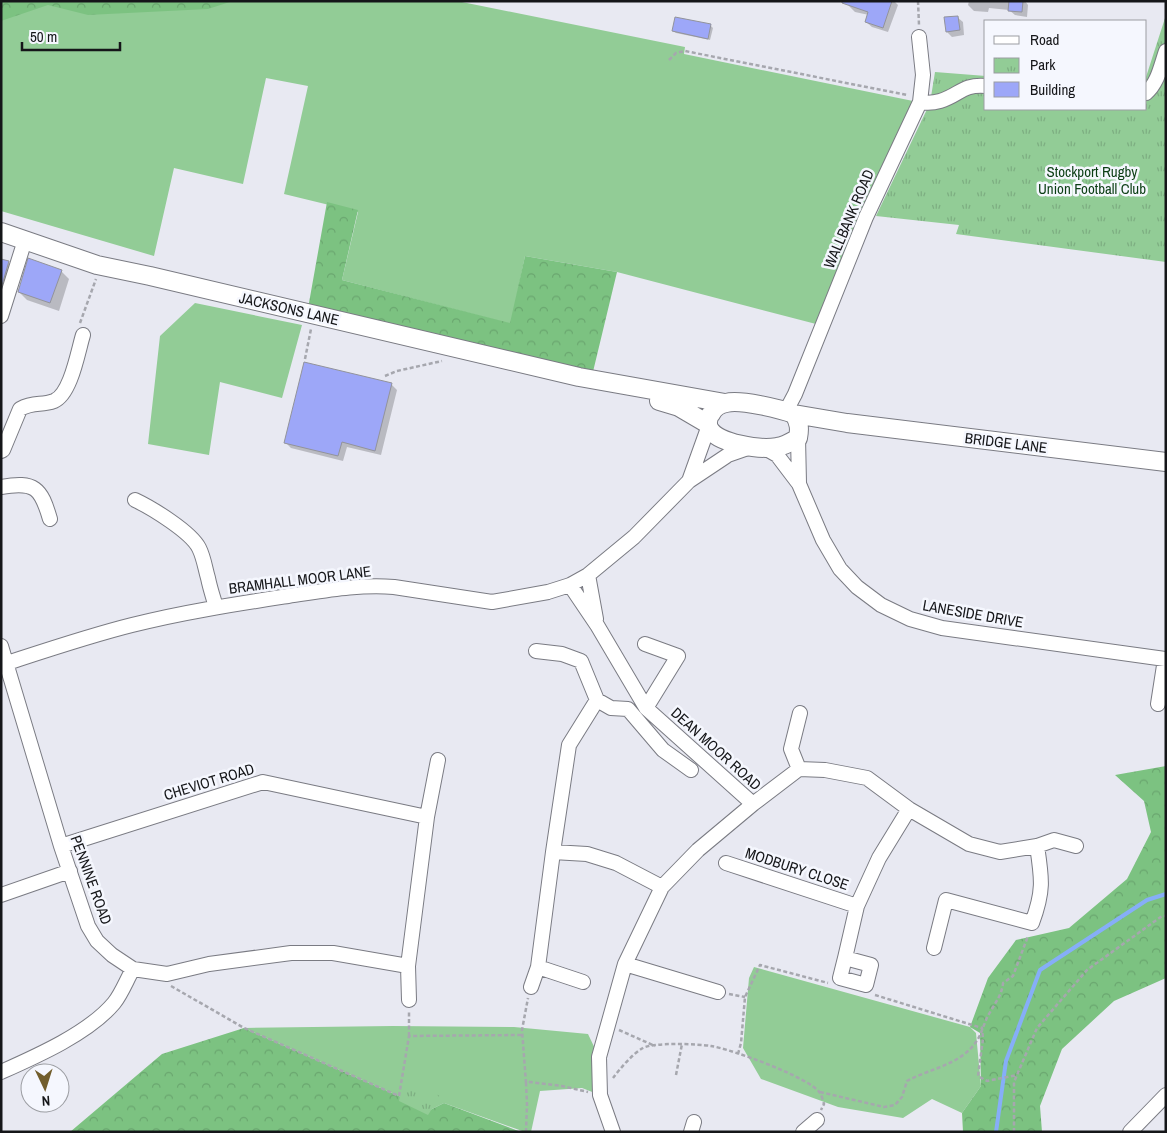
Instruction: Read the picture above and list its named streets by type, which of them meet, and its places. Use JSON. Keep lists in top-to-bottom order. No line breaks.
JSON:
{"streets":{"main road":["JACKSONS LANE","BRIDGE LANE"],"street":["WALLBANK ROAD","BRAMHALL MOOR LANE","LANESIDE DRIVE","DEAN MOOR ROAD","CHEVIOT ROAD","MODBURY CLOSE","PENNINE ROAD"]},"crossings":[["WALLBANK ROAD","JACKSONS LANE"],["WALLBANK ROAD","BRIDGE LANE"],["JACKSONS LANE","BRIDGE LANE"],["JACKSONS LANE","BRAMHALL MOOR LANE"],["JACKSONS LANE","LANESIDE DRIVE"],["BRIDGE LANE","BRAMHALL MOOR LANE"],["BRIDGE LANE","LANESIDE DRIVE"],["BRAMHALL MOOR LANE","LANESIDE DRIVE"],["BRAMHALL MOOR LANE","DEAN MOOR ROAD"],["BRAMHALL MOOR LANE","PENNINE ROAD"],["CHEVIOT ROAD","PENNINE ROAD"]],"parks":["Stockport Rugby Union Football Club"],"legend":["Road","Park","Building"],"scale_bar":"50 m","north":"bottom"}
